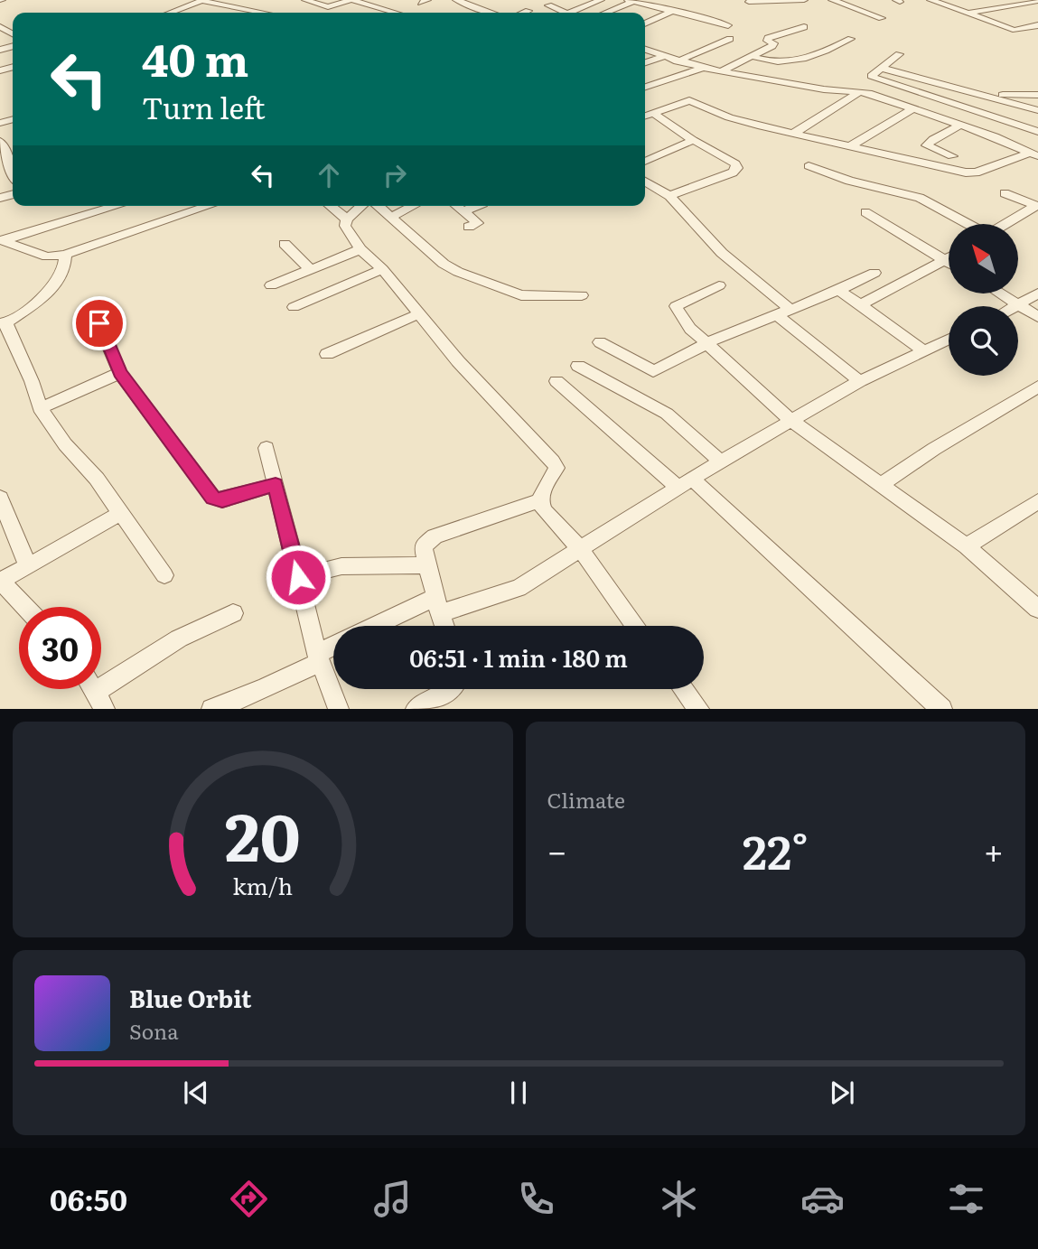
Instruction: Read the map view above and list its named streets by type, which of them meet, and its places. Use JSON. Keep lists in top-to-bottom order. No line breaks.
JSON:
{"north":"top left","page":{"turn":["40 m","Turn left"],"limit":"30","trip":"06:51 · 1 min · 180 m","tile":"Climate","heat":["−","22°","+"],"song":["Blue Orbit","Sona"],"tabs":"06:50","gauge":["20","km/h"]}}
